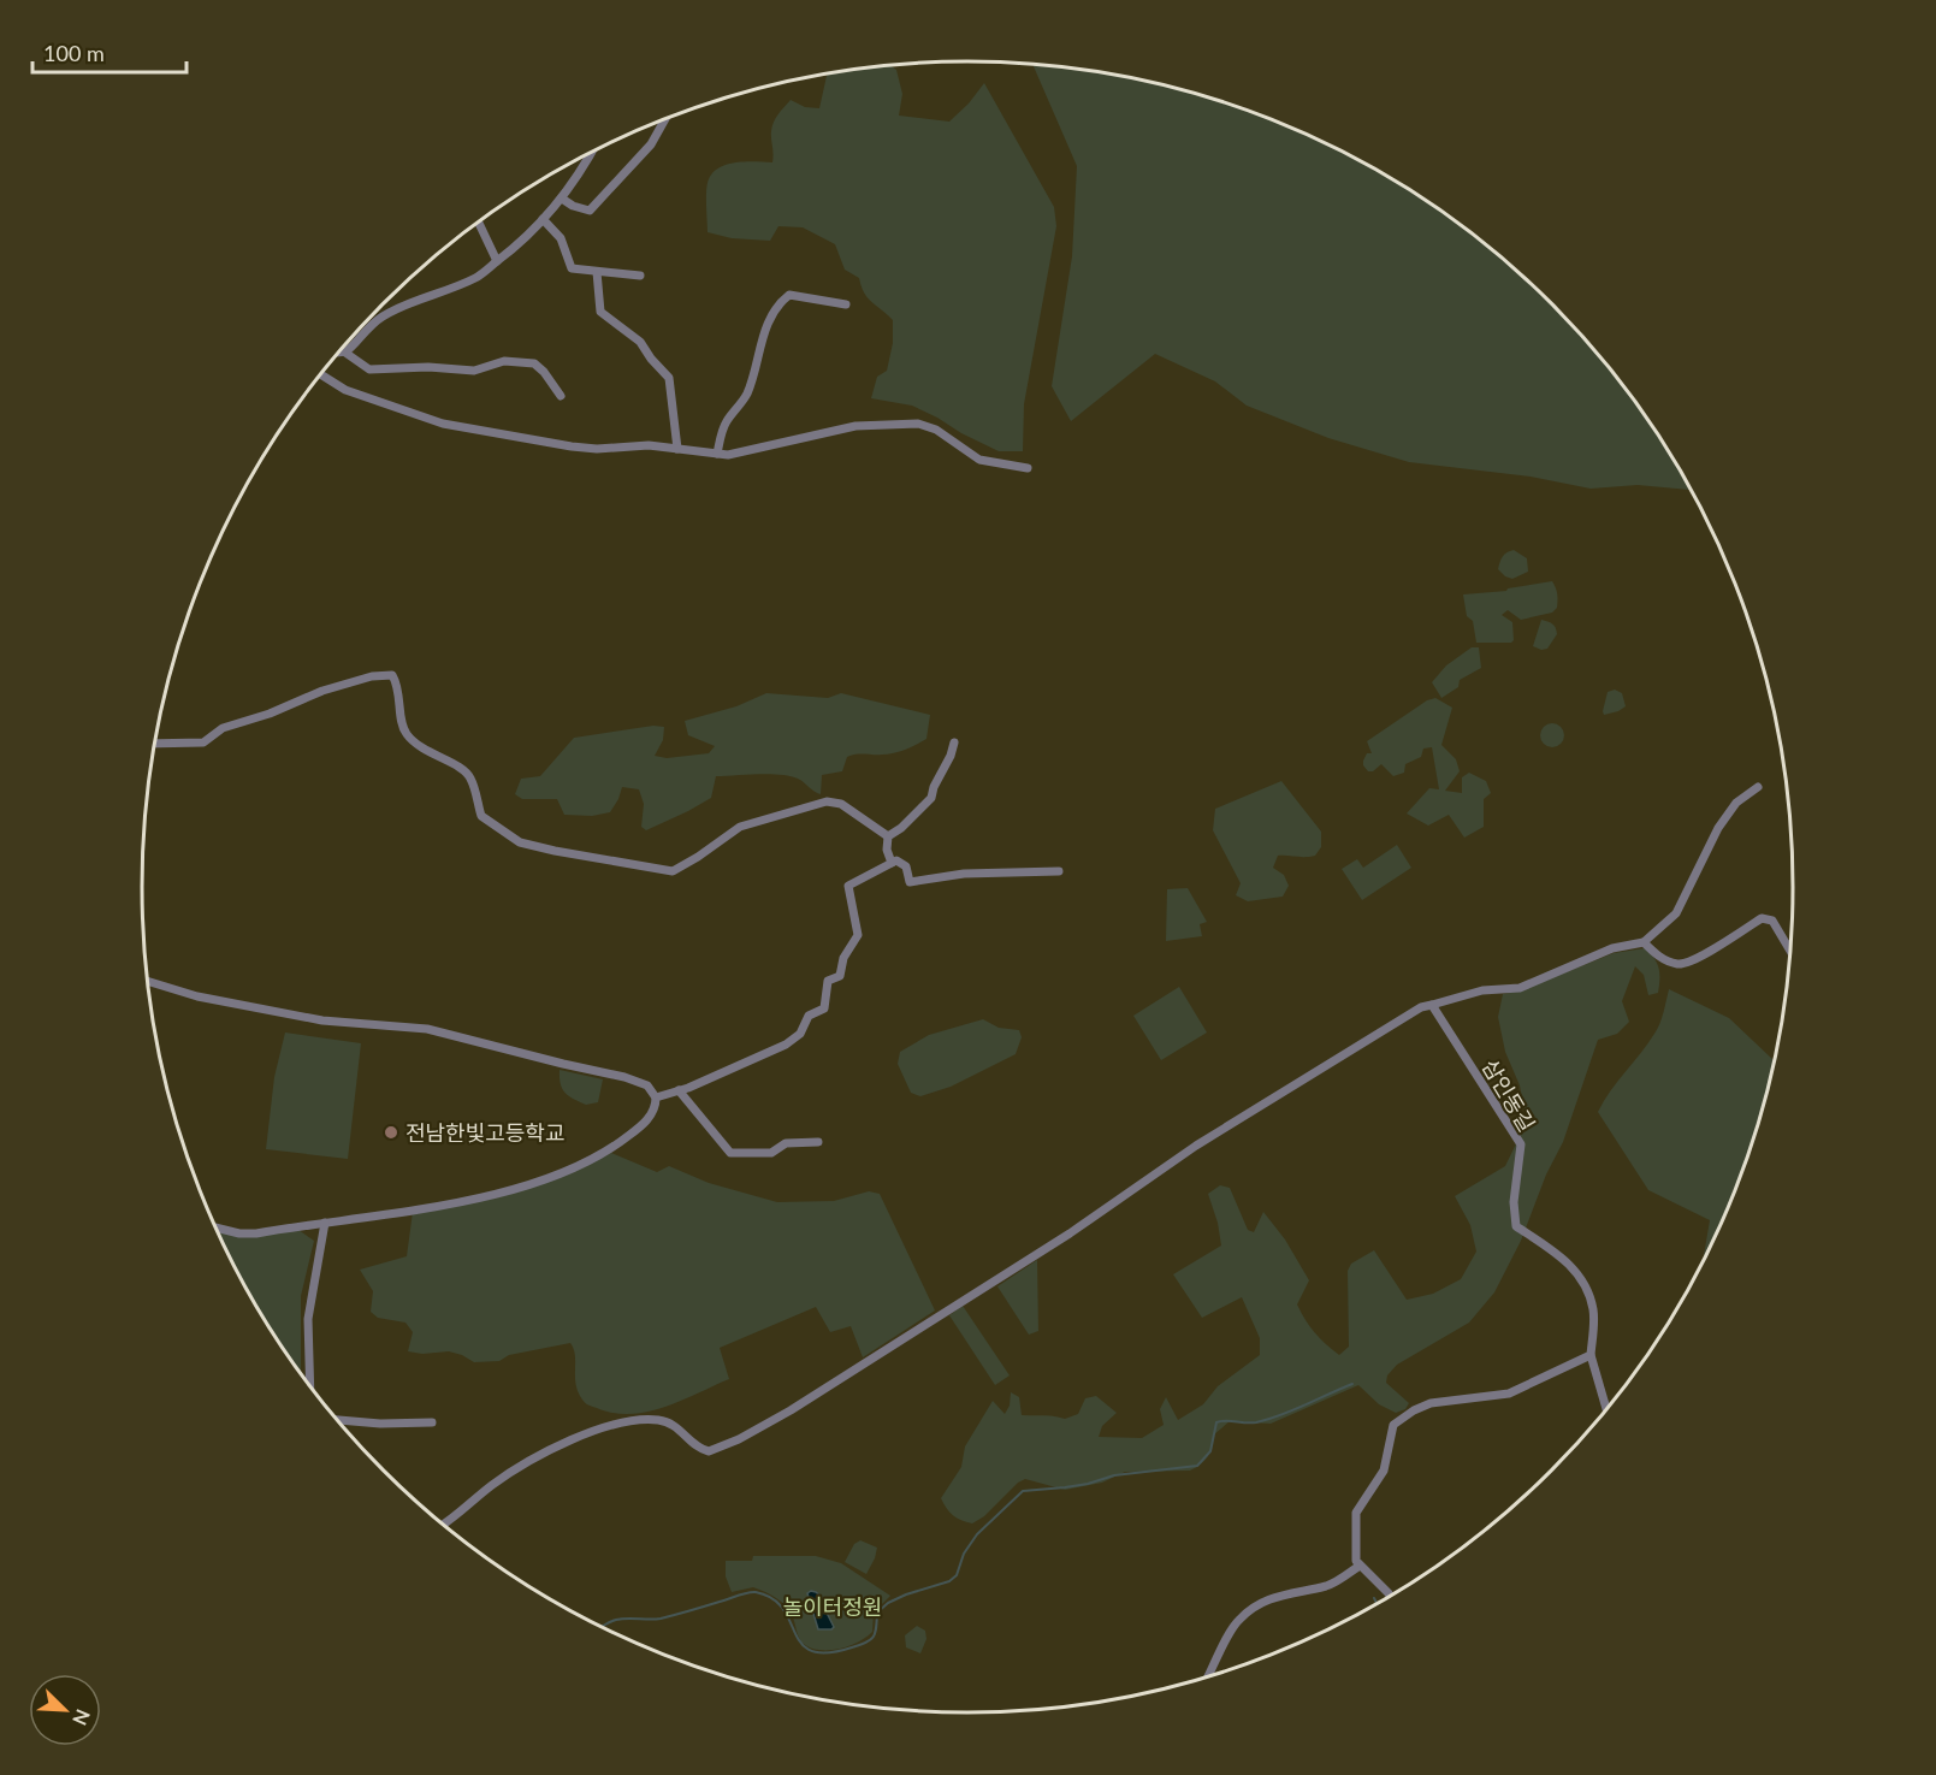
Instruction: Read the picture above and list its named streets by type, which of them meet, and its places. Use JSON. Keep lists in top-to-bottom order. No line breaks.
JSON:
{"streets":{"street":["삼인동길"]},"parks":["놀이터정원"],"places":["전남한빛고등학교"],"scale_bar":"100 m","north":"bottom right"}
